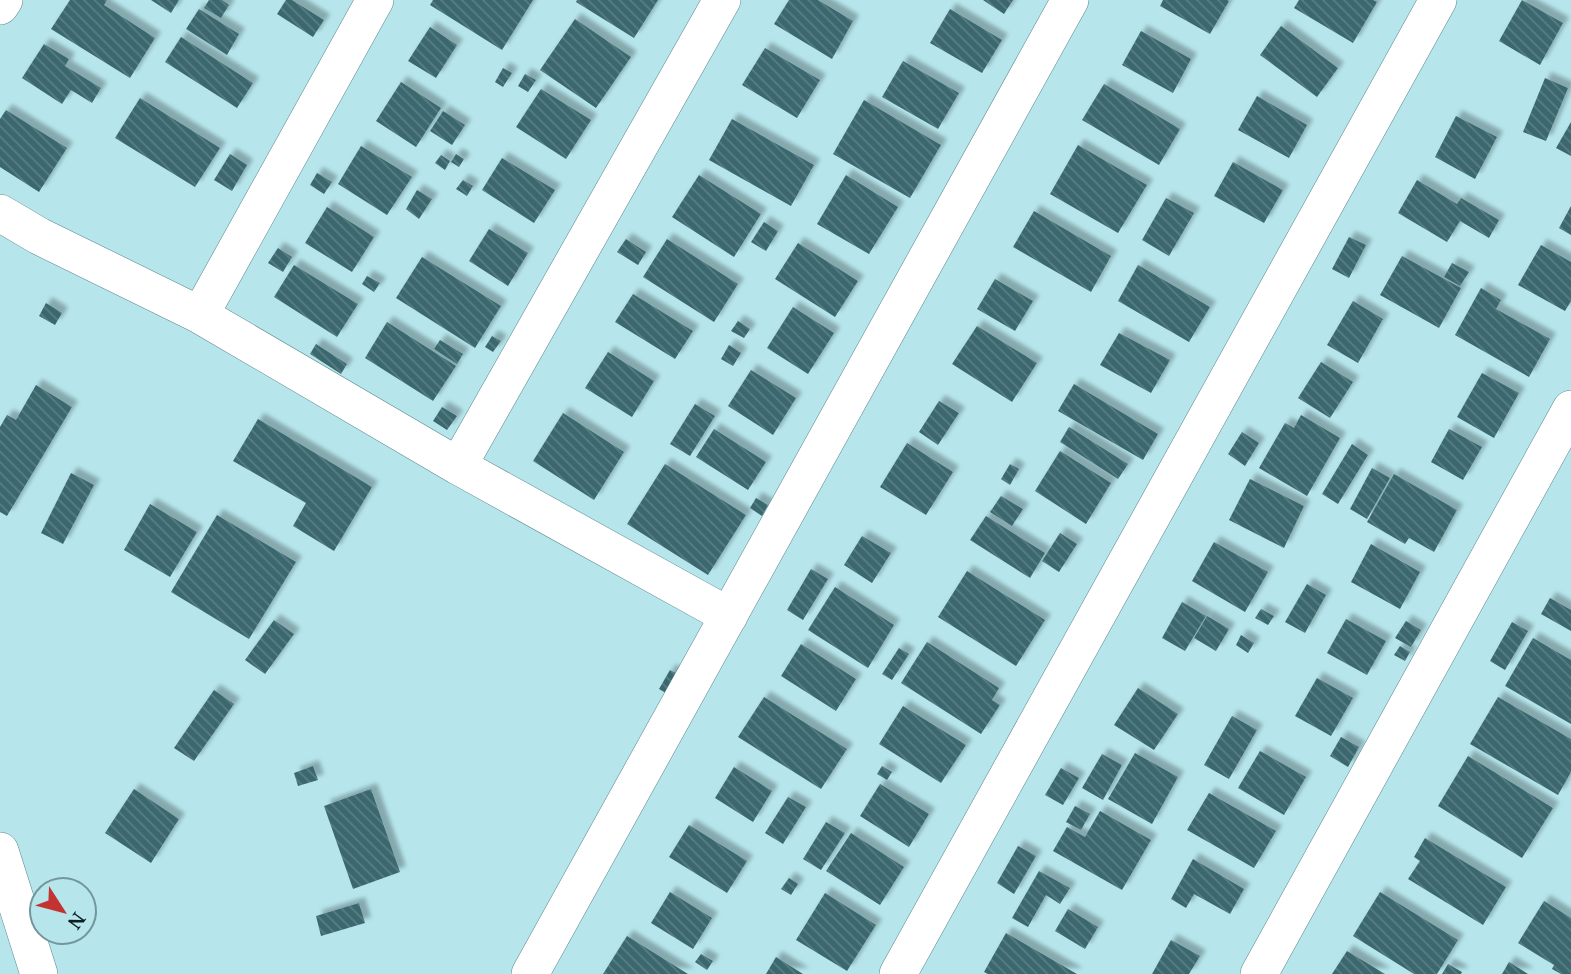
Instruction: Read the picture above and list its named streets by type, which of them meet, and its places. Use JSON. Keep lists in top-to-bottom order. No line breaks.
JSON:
{"north":"bottom right"}
